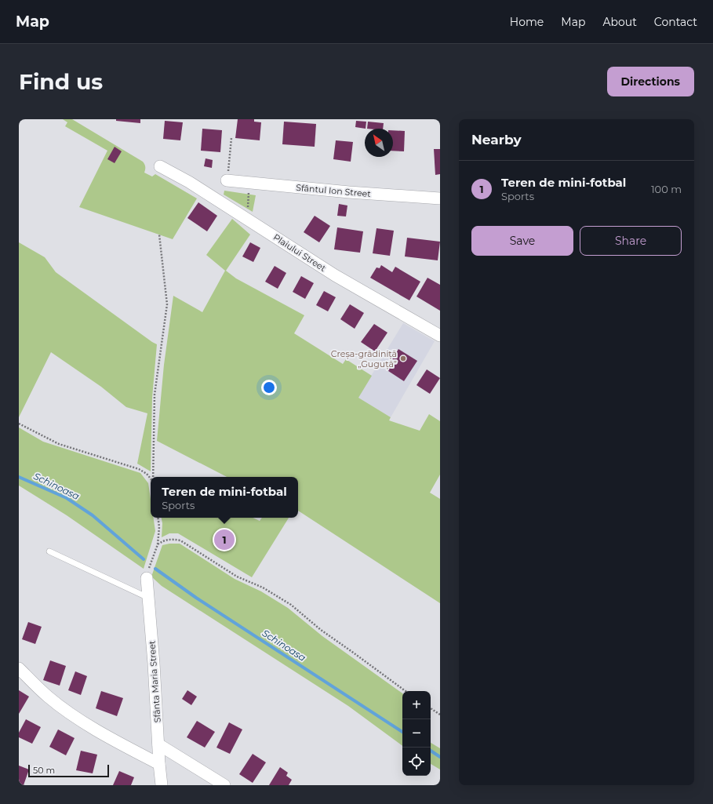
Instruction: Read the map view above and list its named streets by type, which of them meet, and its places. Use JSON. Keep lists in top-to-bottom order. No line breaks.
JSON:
{"streets":{"street":["Sfântul Ion Street","Plaiului Street","Sfânta Maria Street"]},"water":["Schinoasa"],"places":["Creșa-grădiniță „Guguță”"],"scale_bar":"50 m","north":"top left","page":{"header":"Map","nav":["Home","Map","About","Contact"],"buttons":["Directions",["Save","Share"]],"title":"Find us","heading":"Nearby","list":[{"mark":"1","name":"Teren de mini-fotbal","note":"Sports","value":"100 m"}],"popup":["Teren de mini-fotbal","Sports"],"pins":"1","map_buttons":["+","−"],"scale":"50 m"}}
